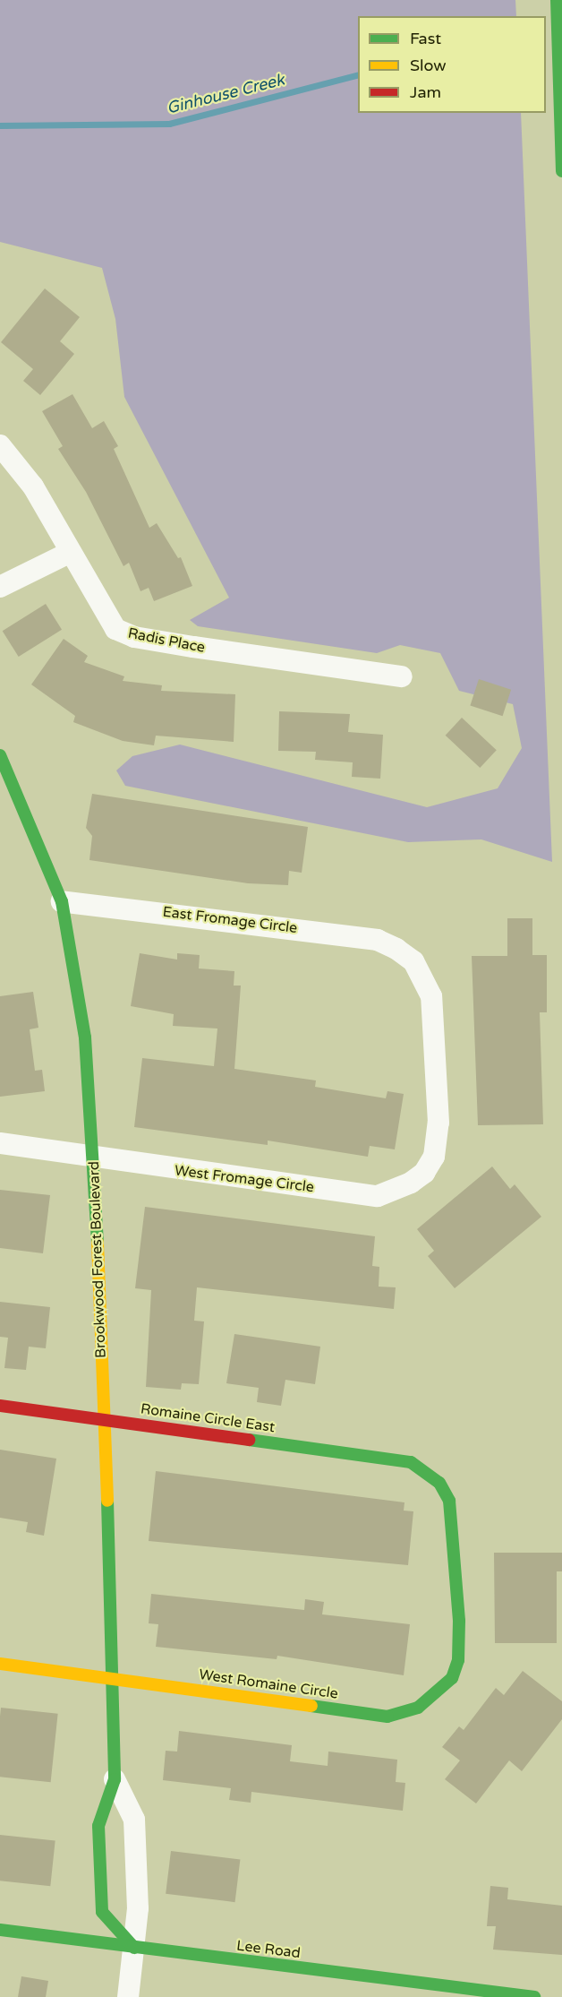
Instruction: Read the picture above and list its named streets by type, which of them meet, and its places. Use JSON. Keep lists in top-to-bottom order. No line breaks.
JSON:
{"streets":{"street":["Radis Place","East Fromage Circle","West Fromage Circle","Brookwood Forest Boulevard","Romaine Circle East","West Romaine Circle","Lee Road"]},"crossings":[["East Fromage Circle","West Fromage Circle"],["East Fromage Circle","Brookwood Forest Boulevard"],["West Fromage Circle","Brookwood Forest Boulevard"],["Brookwood Forest Boulevard","Romaine Circle East"],["Brookwood Forest Boulevard","West Romaine Circle"],["Brookwood Forest Boulevard","Lee Road"],["Romaine Circle East","West Romaine Circle"]],"water":["Ginhouse Creek"],"legend":["Fast","Slow","Jam"]}
